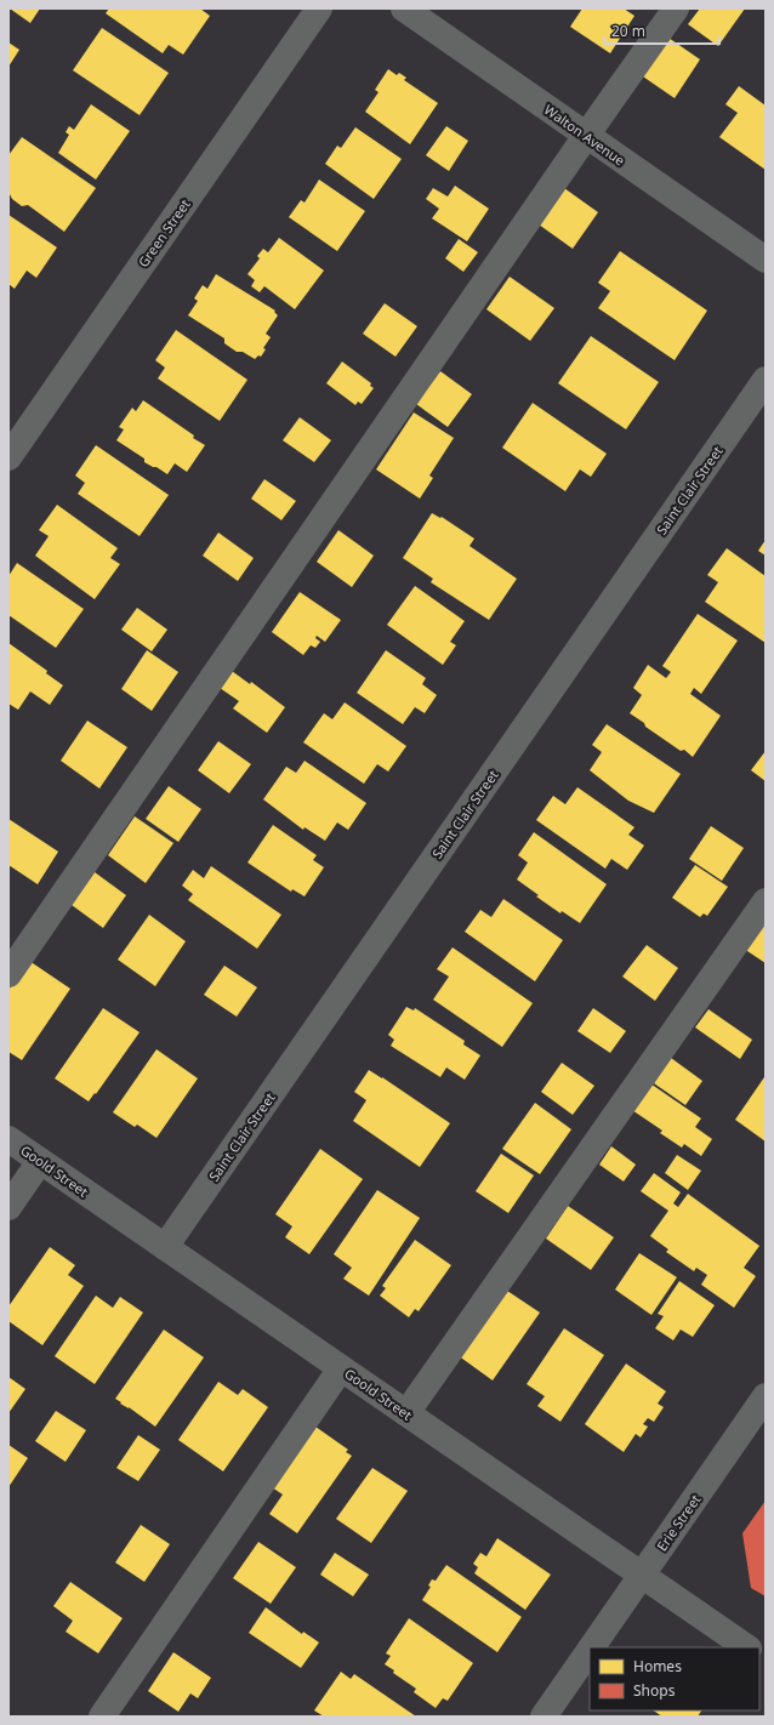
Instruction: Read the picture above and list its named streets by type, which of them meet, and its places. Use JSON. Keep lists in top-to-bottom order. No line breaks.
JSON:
{"streets":{"street":["Walton Avenue","Green Street","Saint Clair Street","Goold Street","Erie Street"]},"crossings":[["Saint Clair Street","Goold Street"],["Goold Street","Erie Street"]],"legend":["Homes","Shops"],"scale_bar":"20 m"}
